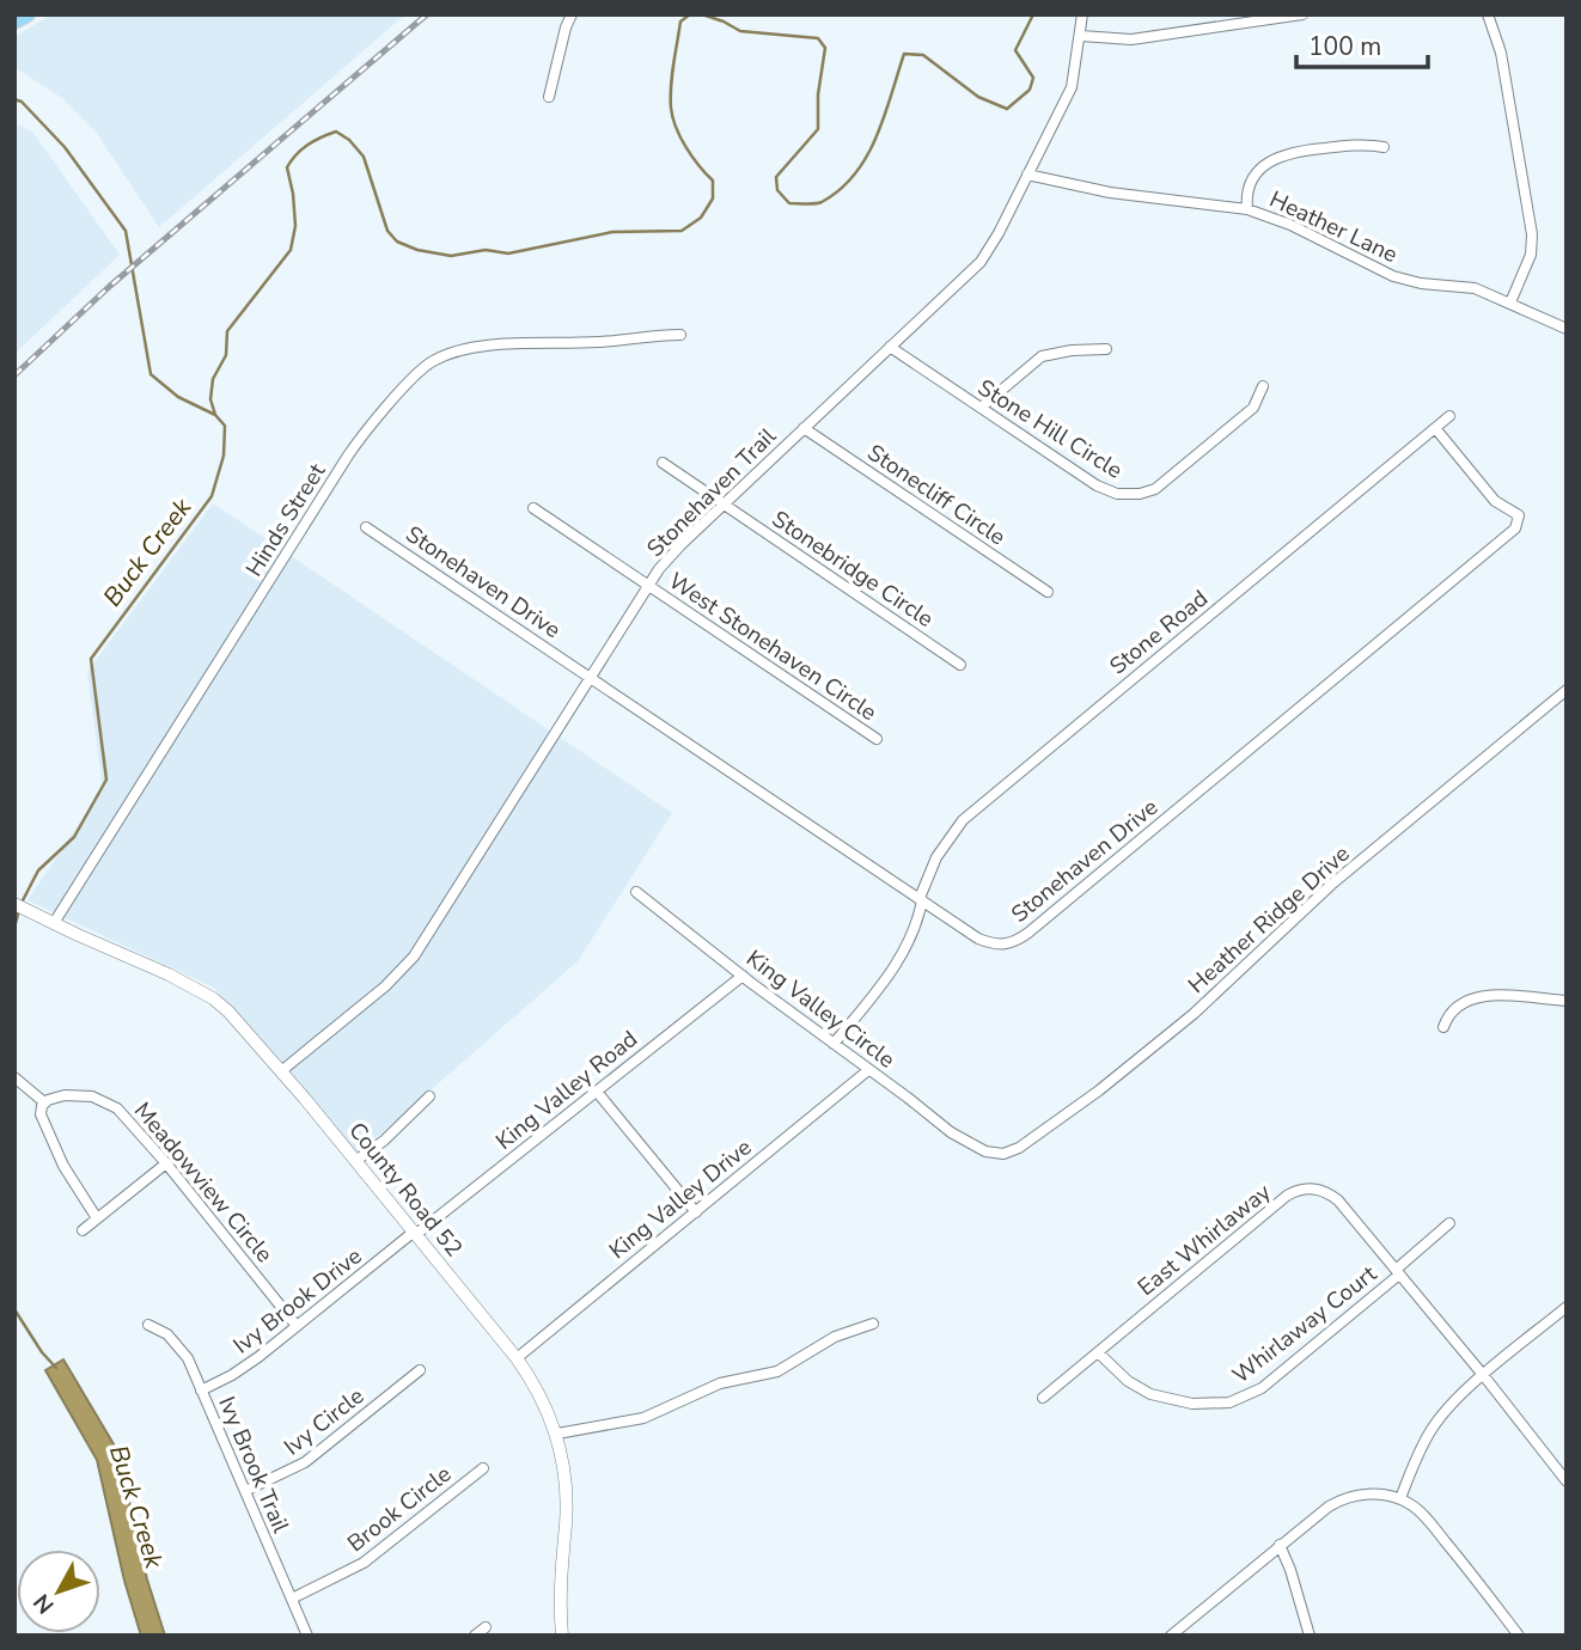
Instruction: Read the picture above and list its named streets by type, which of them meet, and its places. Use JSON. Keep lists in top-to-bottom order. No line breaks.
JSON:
{"streets":{"street":["Heather Lane","Stone Hill Circle","Stonehaven Trail","Stonecliff Circle","Hinds Street","Stonebridge Circle","Stonehaven Drive","Stone Road","West Stonehaven Circle","Heather Ridge Drive","King Valley Circle","King Valley Road","Meadowview Circle","County Road 52","King Valley Drive","East Whirlaway","Ivy Brook Drive","Whirlaway Court","Ivy Circle","Ivy Brook Trail","Brook Circle"]},"crossings":[["Heather Lane","Stonehaven Trail"],["Stone Hill Circle","Stonehaven Trail"],["Stonehaven Trail","Stonecliff Circle"],["Stonehaven Trail","Stonebridge Circle"],["Stonehaven Trail","Stonehaven Drive"],["Stonehaven Trail","West Stonehaven Circle"],["Stonehaven Trail","County Road 52"],["Hinds Street","County Road 52"],["Stonehaven Drive","Stone Road"],["Stone Road","King Valley Circle"],["Heather Ridge Drive","King Valley Circle"],["King Valley Circle","King Valley Road"],["King Valley Circle","King Valley Drive"],["King Valley Road","County Road 52"],["King Valley Road","Ivy Brook Drive"],["Meadowview Circle","Ivy Brook Drive"],["County Road 52","King Valley Drive"],["County Road 52","Ivy Brook Drive"],["East Whirlaway","Whirlaway Court"],["Ivy Brook Drive","Ivy Brook Trail"],["Ivy Circle","Ivy Brook Trail"],["Ivy Brook Trail","Brook Circle"]],"water":["Buck Creek"],"scale_bar":"100 m","north":"bottom left"}
